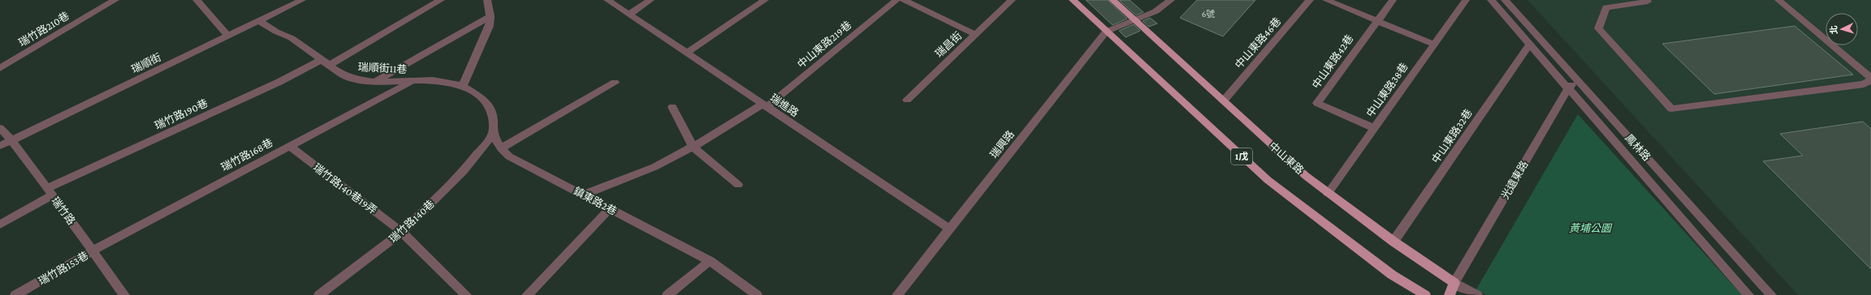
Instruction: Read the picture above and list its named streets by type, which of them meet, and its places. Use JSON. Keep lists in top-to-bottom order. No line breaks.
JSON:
{"streets":{"main road":["1戊","中山東路"],"street":["瑞竹路210巷","中山東路46巷","中山東路219巷","瑞昌街","中山東路42巷","瑞順街","瑞順街11巷","中山東路38巷","瑞進路","瑞竹路190巷","中山東路32巷","瑞興路","鳳林路","瑞竹路168巷","光遠東路","瑞竹路140巷19弄","鎮東路2巷","瑞竹路","瑞竹路140巷","瑞竹路153巷"]},"crossings":[["中山東路46巷","中山東路"],["中山東路219巷","瑞進路"],["中山東路219巷","鎮東路2巷"],["中山東路42巷","中山東路38巷"],["瑞順街","瑞順街11巷"],["瑞順街","瑞竹路"],["瑞順街11巷","瑞竹路190巷"],["瑞順街11巷","瑞竹路168巷"],["瑞順街11巷","鎮東路2巷"],["中山東路38巷","中山東路"],["瑞進路","瑞興路"],["瑞竹路190巷","瑞竹路"],["中山東路32巷","鳳林路"],["中山東路32巷","中山東路"],["瑞興路","1戊"],["鳳林路","光遠東路"],["瑞竹路168巷","瑞竹路140巷19弄"],["瑞竹路168巷","瑞竹路"],["瑞竹路168巷","瑞竹路153巷"],["中山東路","光遠東路"],["瑞竹路140巷19弄","瑞竹路140巷"],["鎮東路2巷","瑞竹路140巷"],["瑞竹路","瑞竹路153巷"]],"parks":["黃埔公園"],"house_numbers":["6號"],"north":"left"}
